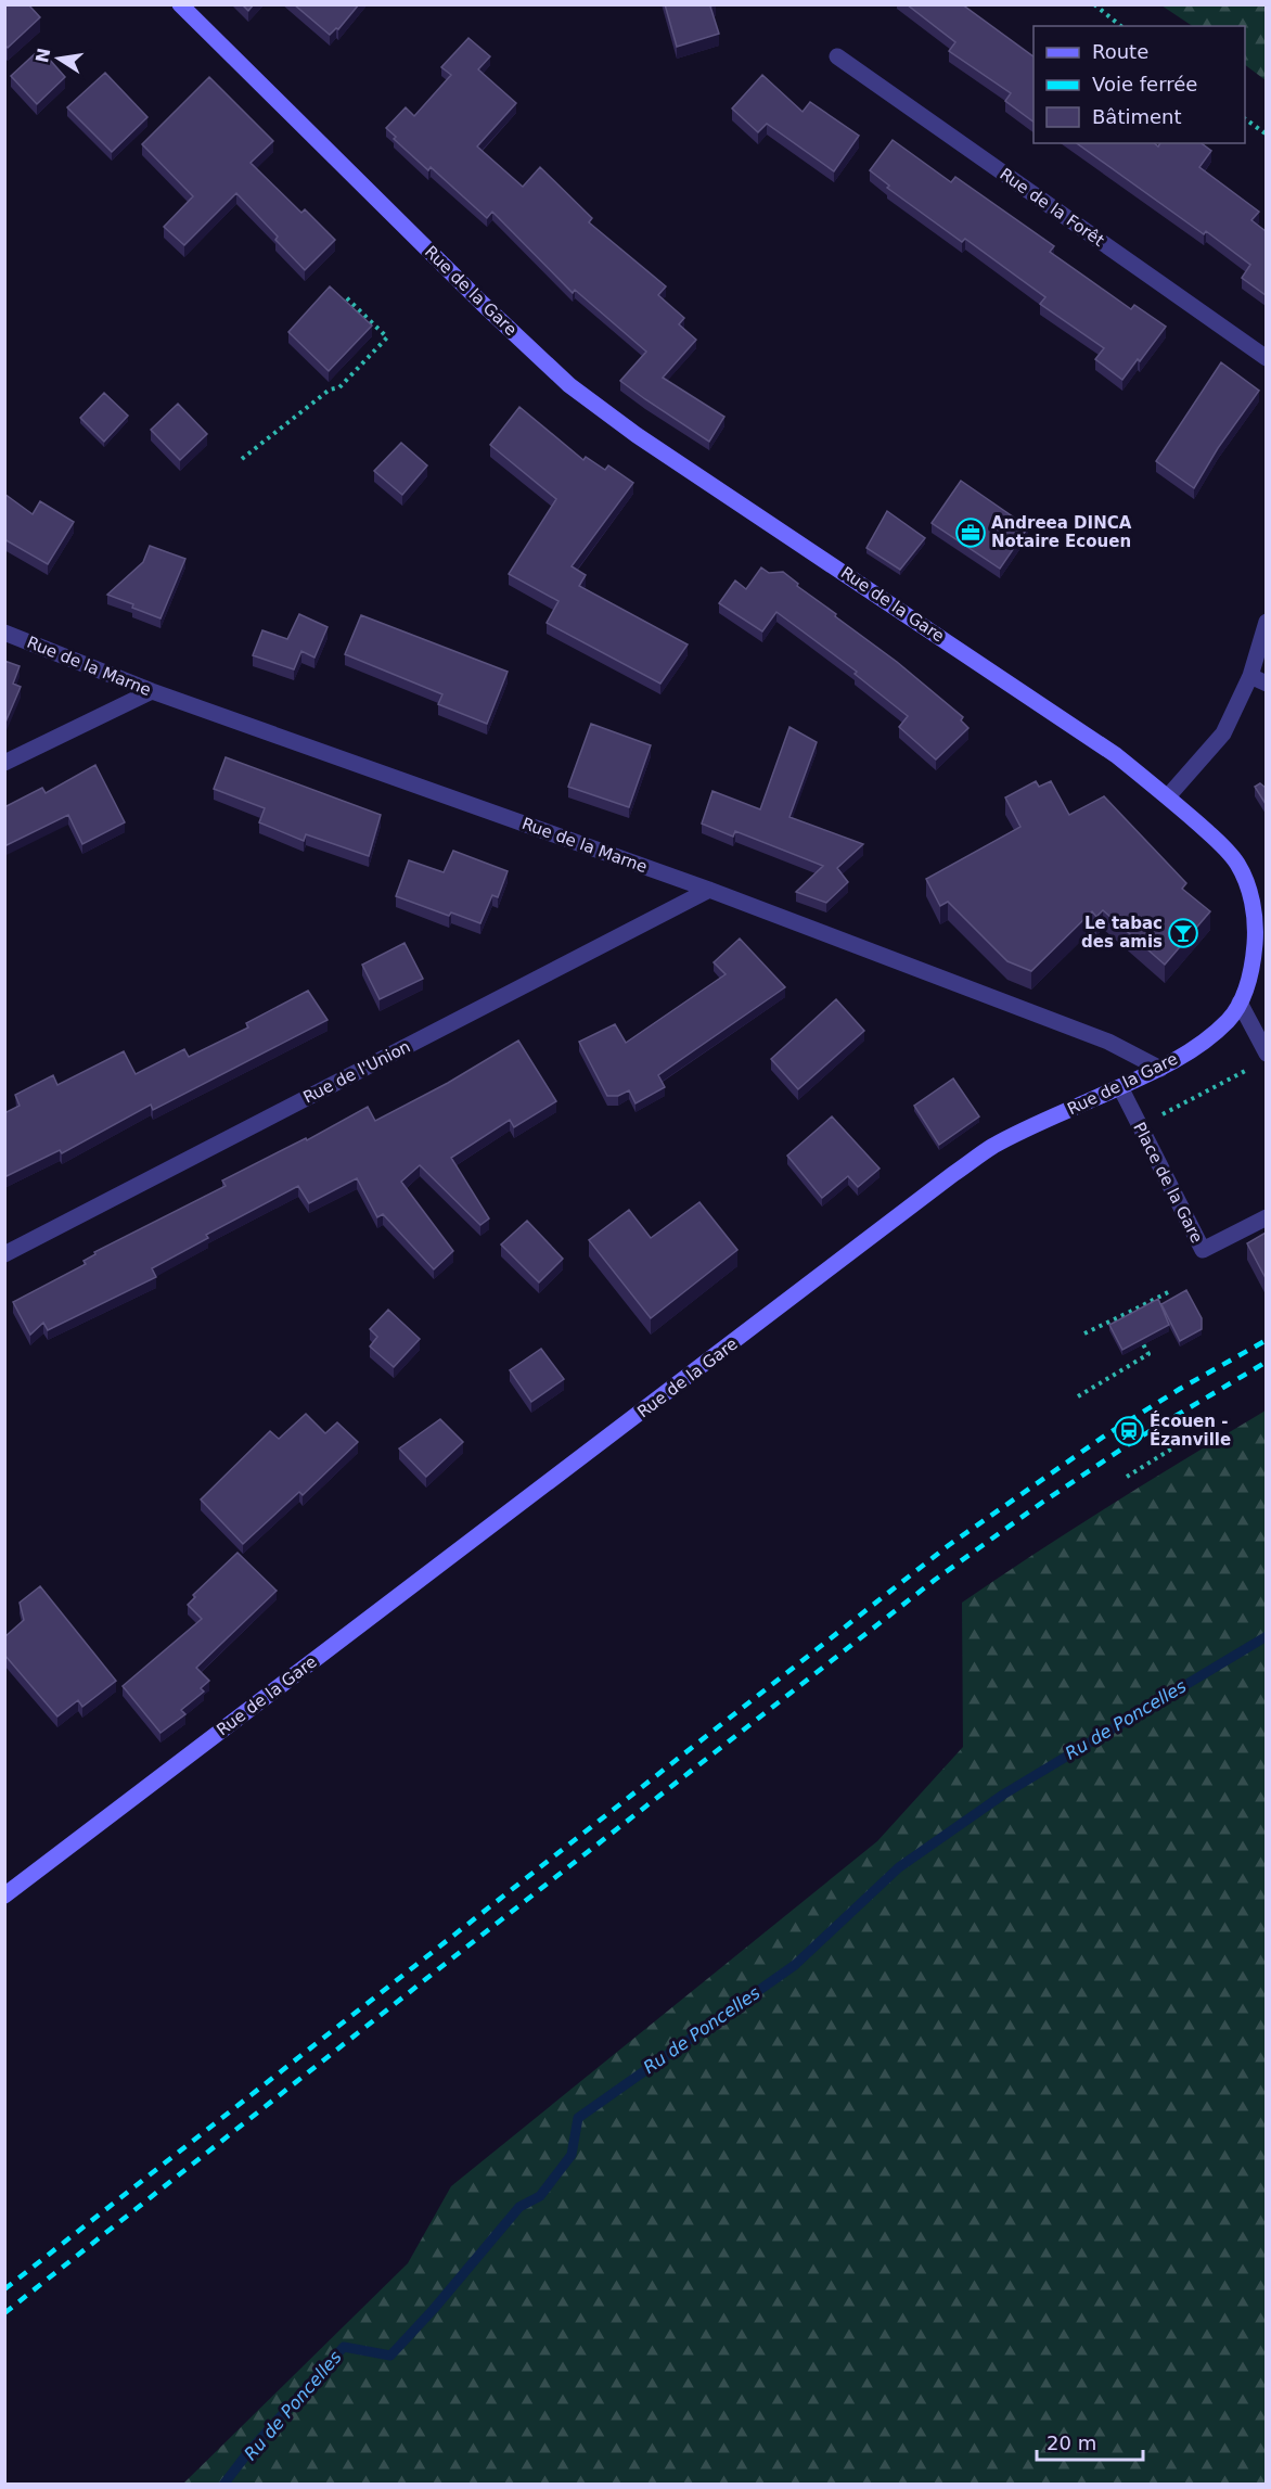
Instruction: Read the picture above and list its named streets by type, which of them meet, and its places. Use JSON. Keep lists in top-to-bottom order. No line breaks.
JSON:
{"streets":{"street":["Rue de la Forêt","Rue de la Gare","Rue de la Marne","Rue de l'Union","Place de la Gare"]},"crossings":[["Rue de la Gare","Rue de la Marne"],["Rue de la Gare","Place de la Gare"],["Rue de la Marne","Rue de l'Union"]],"water":["Ru de Poncelles"],"places":{"office":["Andreea DINCA Notaire Ecouen"],"bar":["Le tabac des amis"],"station":["Écouen - Ézanville"]},"legend":["Route","Voie ferrée","Bâtiment"],"scale_bar":"20 m","north":"left"}
